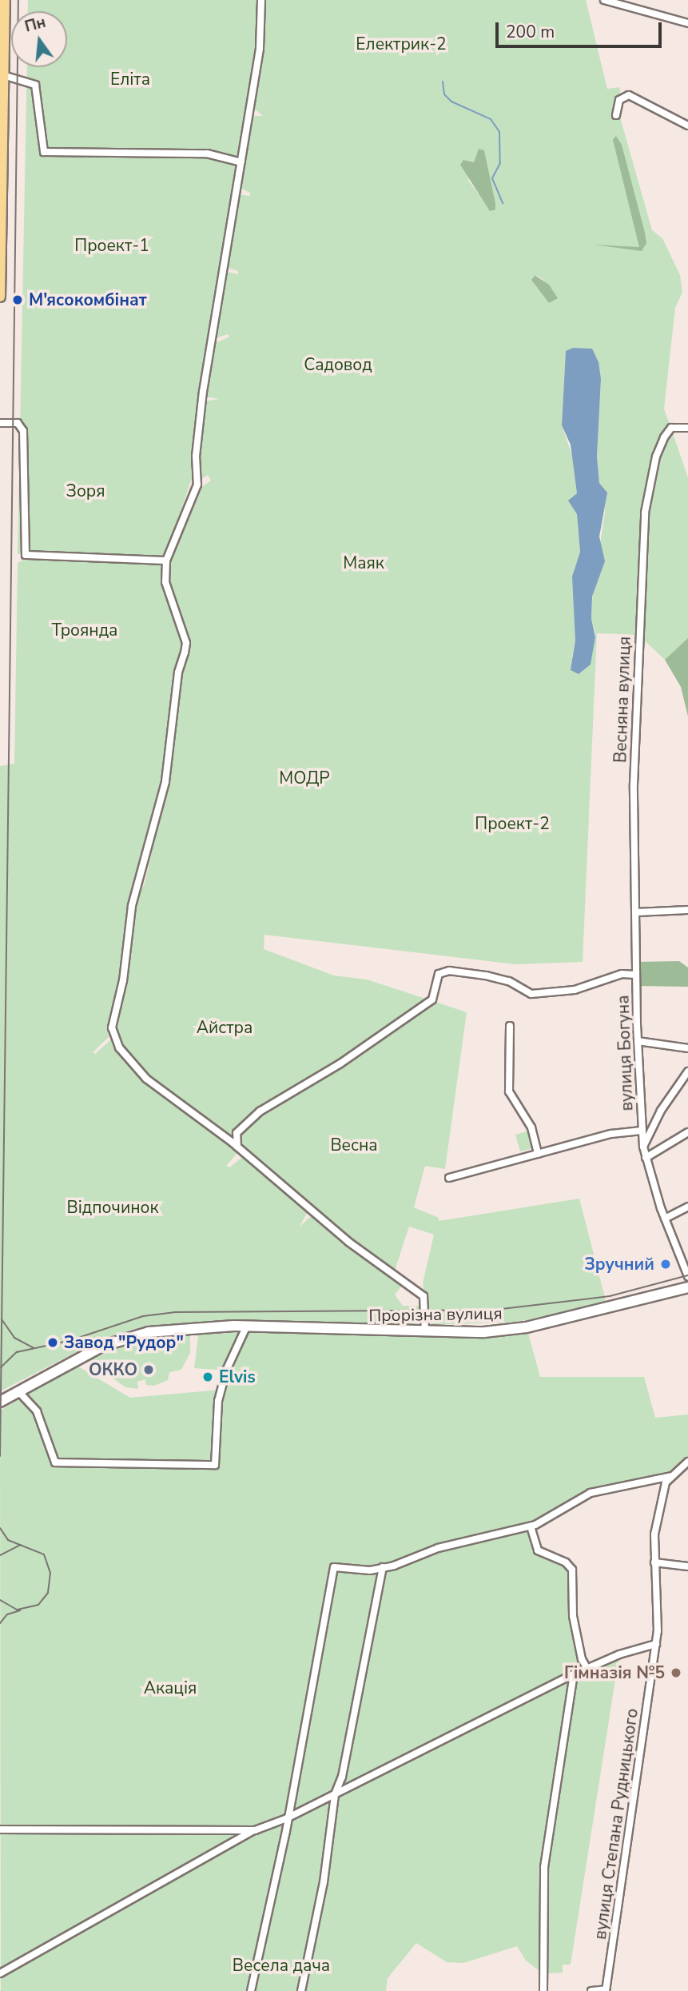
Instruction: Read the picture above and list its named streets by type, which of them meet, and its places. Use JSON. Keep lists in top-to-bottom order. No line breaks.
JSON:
{"streets":{"main road":["Прорізна вулиця"],"street":["Весняна вулиця","вулиця Богуна","вулиця Степана Рудницького"]},"crossings":[["Весняна вулиця","вулиця Богуна"]],"parks":["Електрик-2","Еліта","Проект-1","Садовод","Зоря","Маяк","Троянда","МОДР","Проект-2","Айстра","Весна","Відпочинок","Акація","Весела дача"],"places":["М'ясокомбінат","Зручний","Завод \"Рудор\"","ОККО","Elvis","Гімназія №5"],"scale_bar":"200 m","north":"top"}
